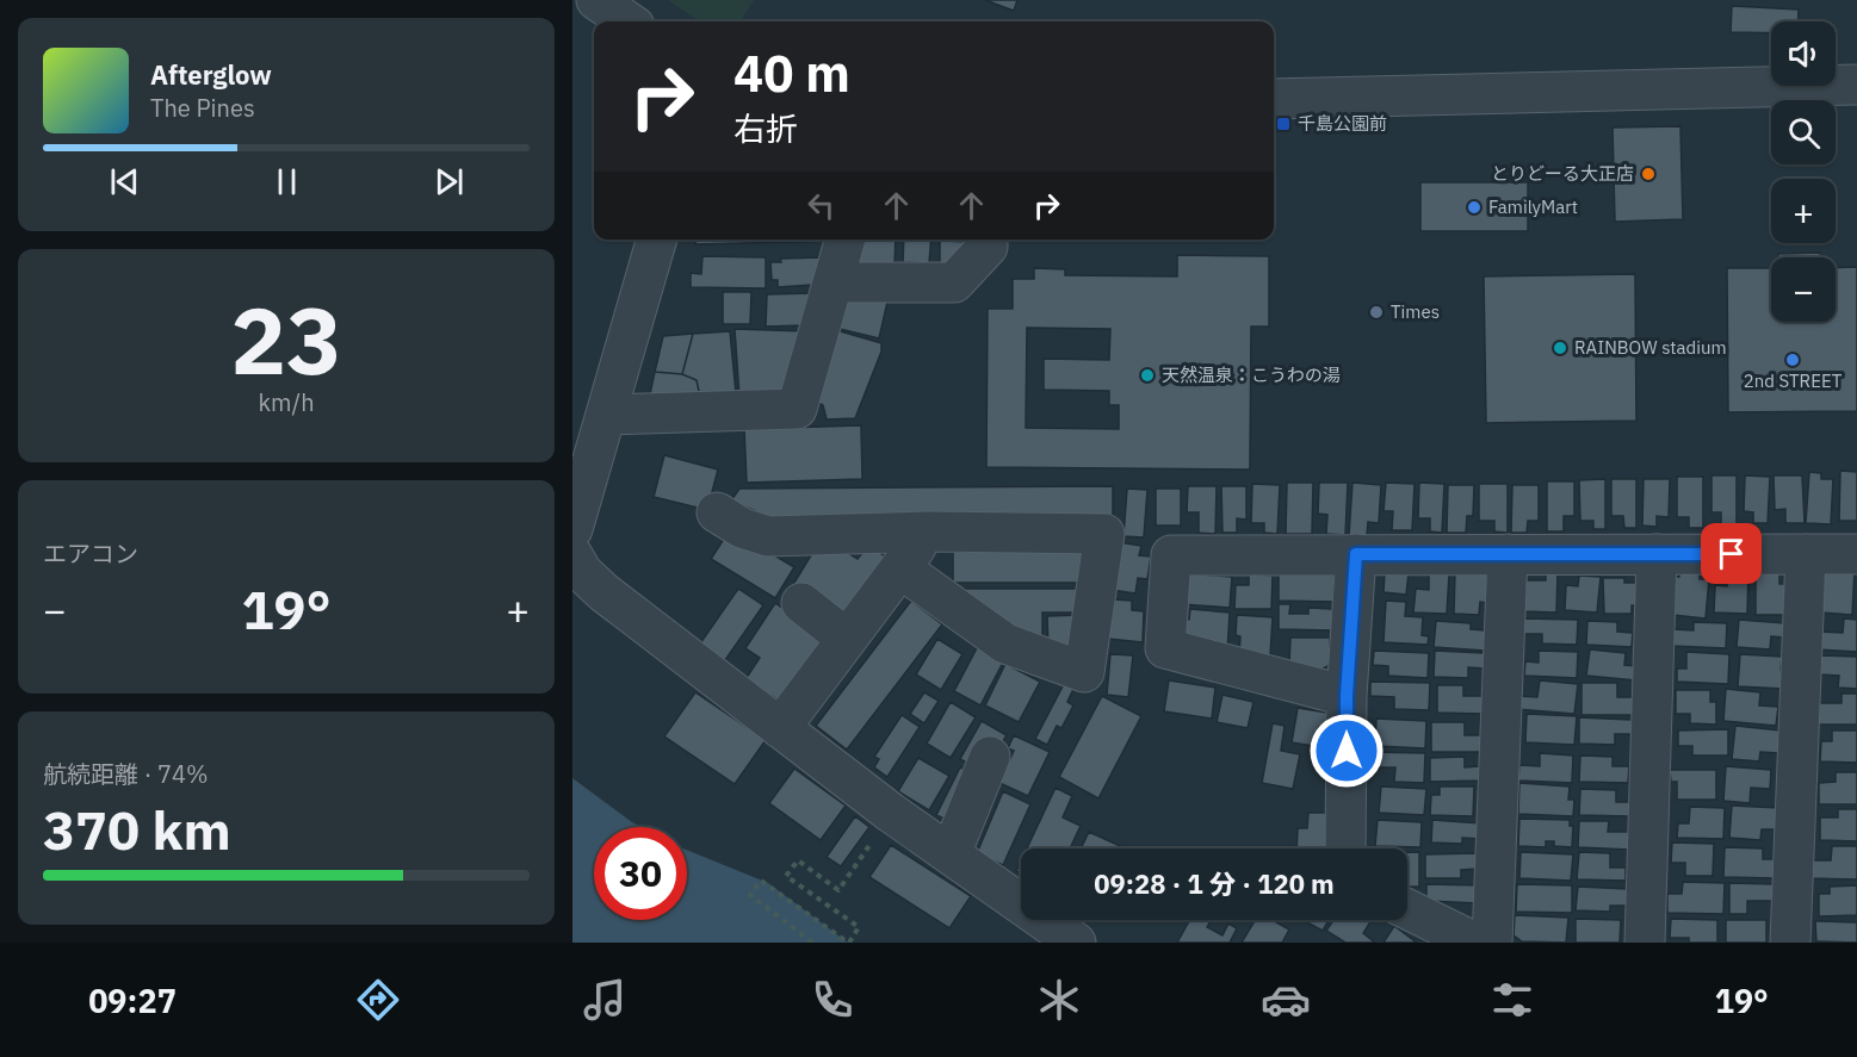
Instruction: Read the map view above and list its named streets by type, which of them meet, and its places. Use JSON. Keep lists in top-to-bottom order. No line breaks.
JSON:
{"places":{"transit":["千島公園前"],"other":["とりどーる大正店","FamilyMart","Times","RAINBOW stadium","2nd STREET","天然温泉：こうわの湯"]},"page":{"map_buttons":["+","−"],"turn":["40 m","右折"],"song":["Afterglow","The Pines"],"tile":[["23","km/h"],"エアコン",["航続距離 · 74%","370 km"]],"heat":["−","19°","+"],"limit":"30","trip":"09:28 · 1 分 · 120 m","tabs":["09:27","19°"]}}
